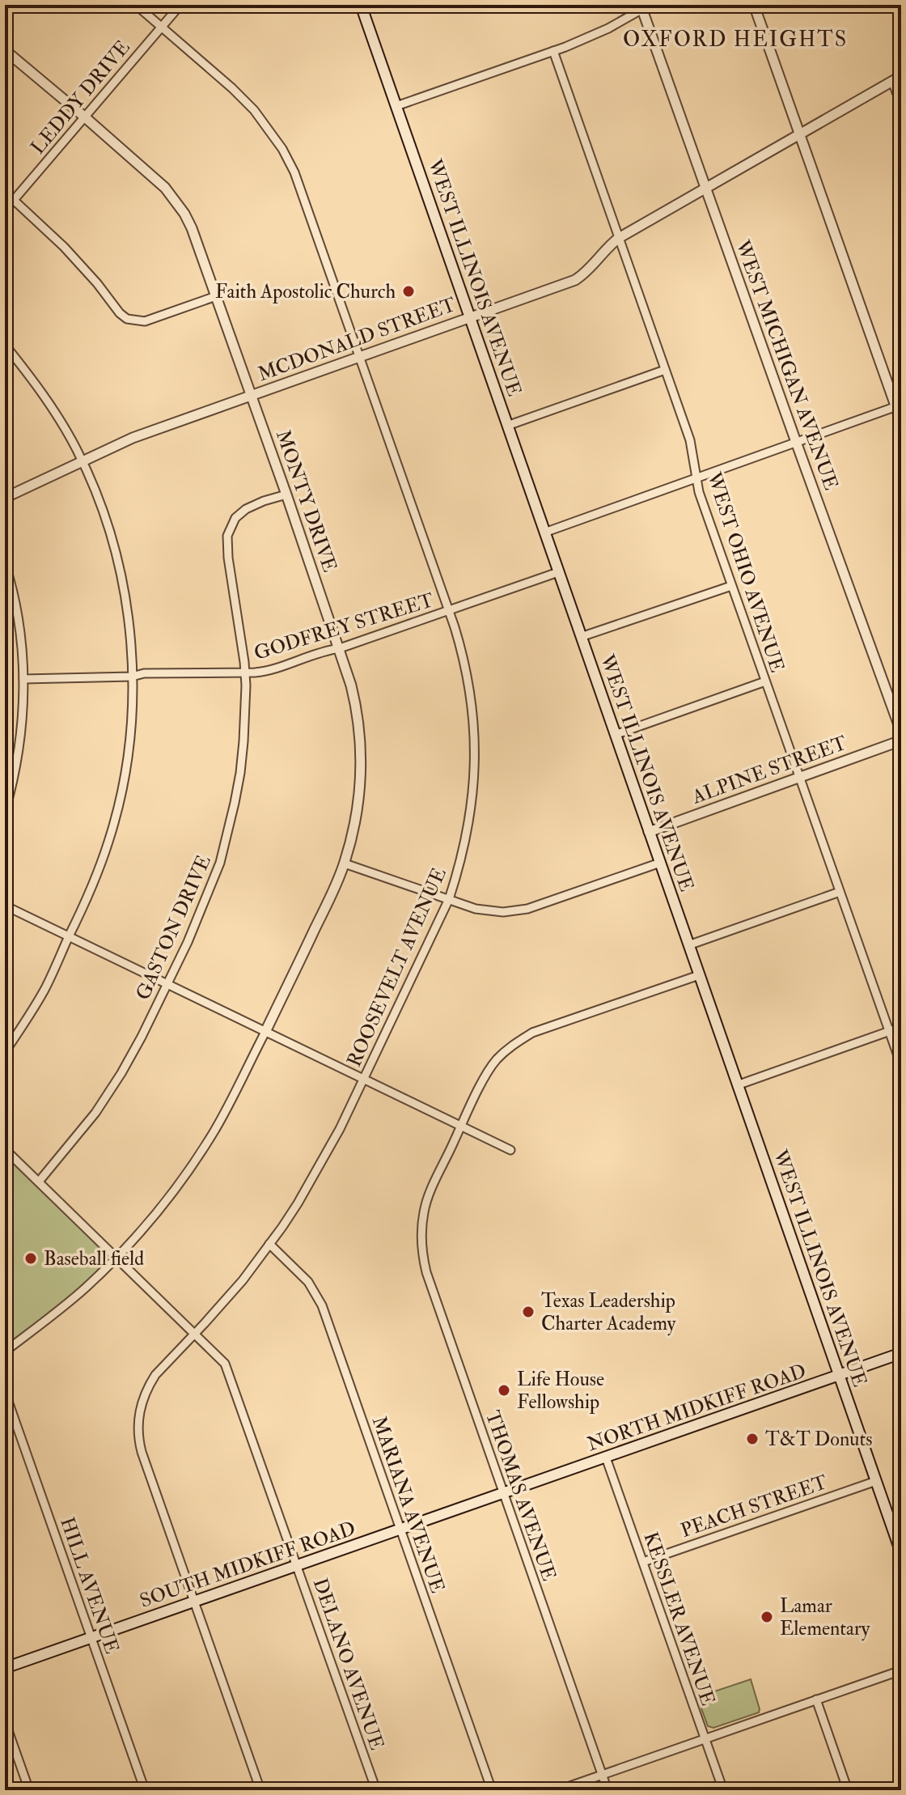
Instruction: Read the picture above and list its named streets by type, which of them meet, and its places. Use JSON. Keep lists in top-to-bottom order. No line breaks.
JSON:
{"streets":{"main road":["WEST ILLINOIS AVENUE","NORTH MIDKIFF ROAD","SOUTH MIDKIFF ROAD"],"street":["LEDDY DRIVE","MCDONALD STREET","WEST MICHIGAN AVENUE","MONTY DRIVE","WEST OHIO AVENUE","GODFREY STREET","ALPINE STREET","GASTON DRIVE","ROOSEVELT AVENUE","THOMAS AVENUE","MARIANA AVENUE","PEACH STREET","HILL AVENUE","KESSLER AVENUE","DELANO AVENUE"]},"crossings":[["LEDDY DRIVE","MONTY DRIVE"],["LEDDY DRIVE","ROOSEVELT AVENUE"],["WEST ILLINOIS AVENUE","MCDONALD STREET"],["WEST ILLINOIS AVENUE","GODFREY STREET"],["WEST ILLINOIS AVENUE","ALPINE STREET"],["WEST ILLINOIS AVENUE","NORTH MIDKIFF ROAD"],["WEST ILLINOIS AVENUE","THOMAS AVENUE"],["WEST ILLINOIS AVENUE","PEACH STREET"],["MCDONALD STREET","WEST MICHIGAN AVENUE"],["MCDONALD STREET","MONTY DRIVE"],["MCDONALD STREET","WEST OHIO AVENUE"],["MCDONALD STREET","ROOSEVELT AVENUE"],["MONTY DRIVE","GODFREY STREET"],["MONTY DRIVE","GASTON DRIVE"],["WEST OHIO AVENUE","ALPINE STREET"],["GODFREY STREET","GASTON DRIVE"],["GODFREY STREET","ROOSEVELT AVENUE"],["GASTON DRIVE","DELANO AVENUE"],["ROOSEVELT AVENUE","MARIANA AVENUE"],["ROOSEVELT AVENUE","SOUTH MIDKIFF ROAD"],["ROOSEVELT AVENUE","DELANO AVENUE"],["NORTH MIDKIFF ROAD","THOMAS AVENUE"],["NORTH MIDKIFF ROAD","SOUTH MIDKIFF ROAD"],["NORTH MIDKIFF ROAD","KESSLER AVENUE"],["THOMAS AVENUE","SOUTH MIDKIFF ROAD"],["MARIANA AVENUE","SOUTH MIDKIFF ROAD"],["PEACH STREET","KESSLER AVENUE"],["SOUTH MIDKIFF ROAD","HILL AVENUE"],["SOUTH MIDKIFF ROAD","DELANO AVENUE"]],"districts":["OXFORD HEIGHTS"],"places":["Faith Apostolic Church","Baseball field","Texas Leadership Charter Academy","Life House Fellowship","T&T Donuts","Lamar Elementary"]}
